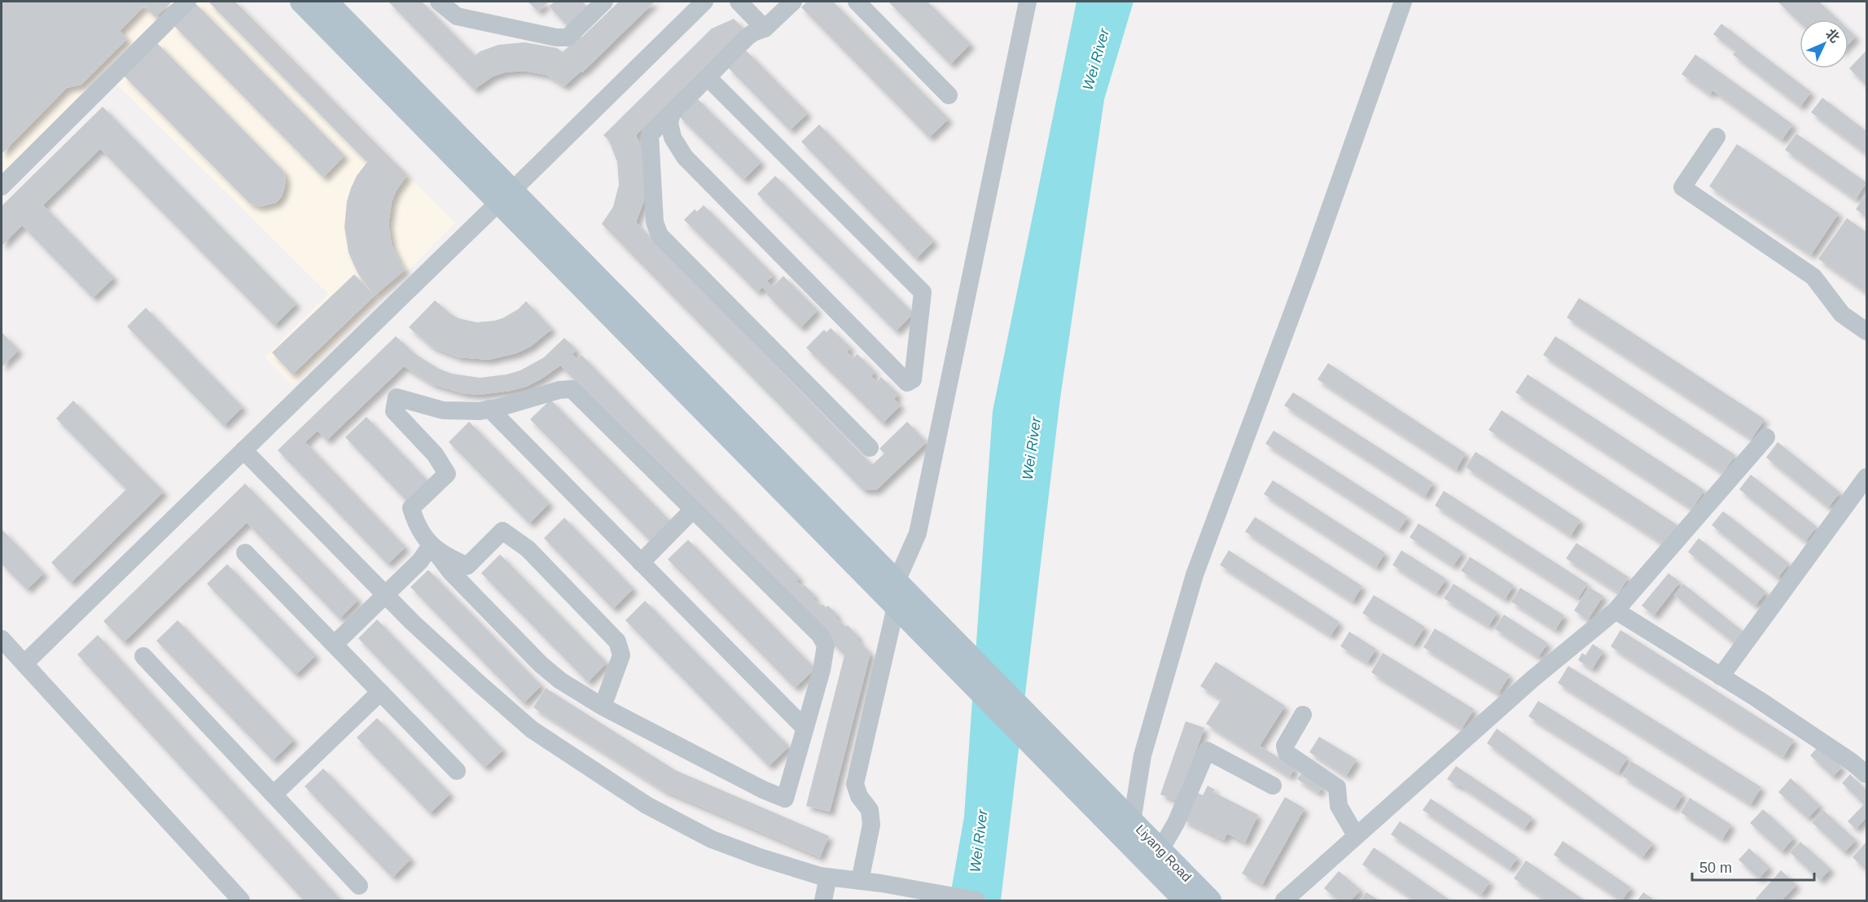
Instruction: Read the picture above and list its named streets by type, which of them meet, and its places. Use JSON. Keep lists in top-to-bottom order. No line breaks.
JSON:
{"streets":{"main road":["Liyang Road"]},"water":["Wei River"],"scale_bar":"50 m","north":"top right"}
